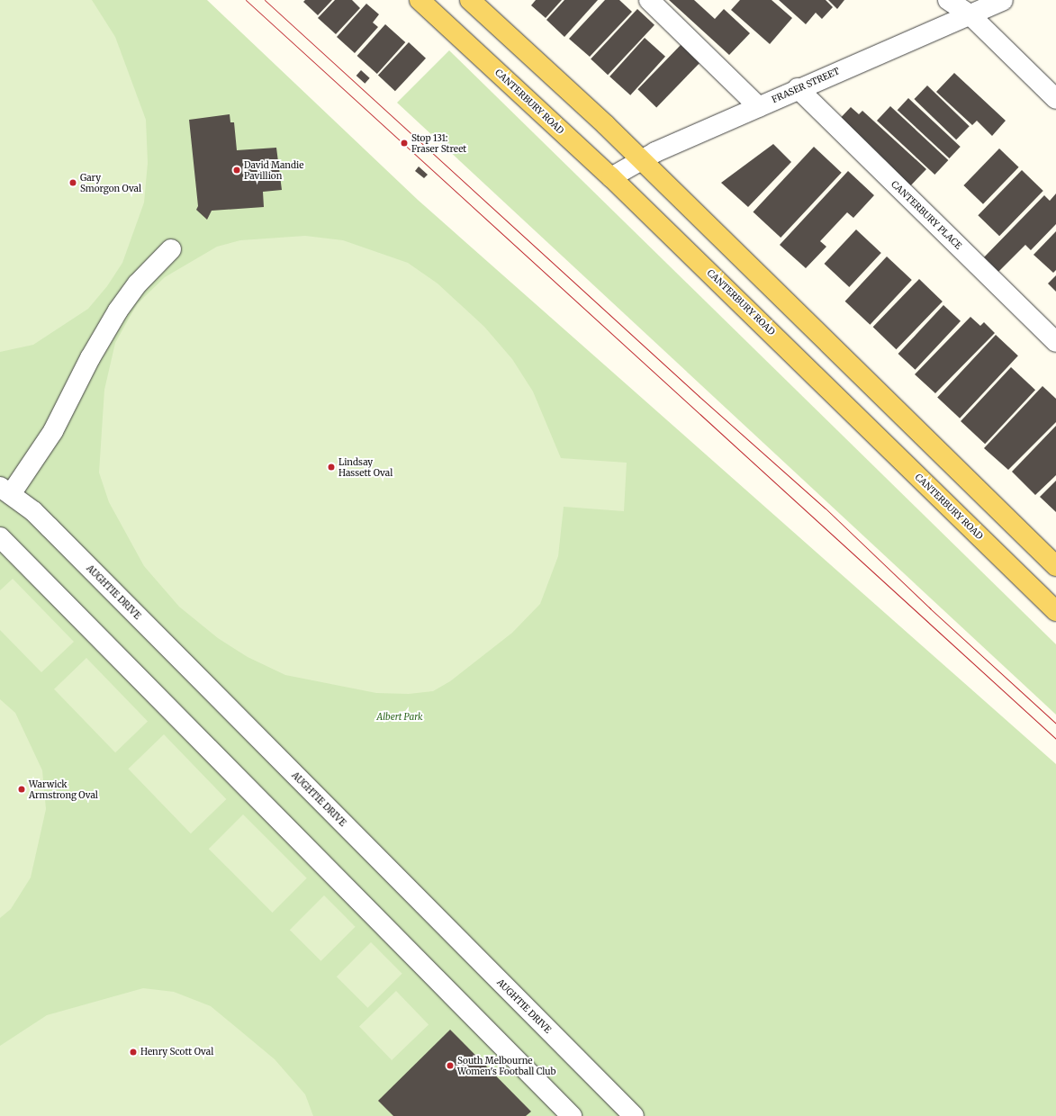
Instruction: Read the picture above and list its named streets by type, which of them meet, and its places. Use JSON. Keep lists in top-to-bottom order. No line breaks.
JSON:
{"streets":{"main road":["CANTERBURY ROAD"],"street":["FRASER STREET","CANTERBURY PLACE","AUGHTIE DRIVE"]},"crossings":[["FRASER STREET","CANTERBURY ROAD"],["FRASER STREET","CANTERBURY PLACE"]],"parks":["Albert Park"],"places":["Stop 131: Fraser Street","David Mandie Pavillion","Gary Smorgon Oval","Lindsay Hassett Oval","Warwick Armstrong Oval","Henry Scott Oval","South Melbourne Women's Football Club"]}
